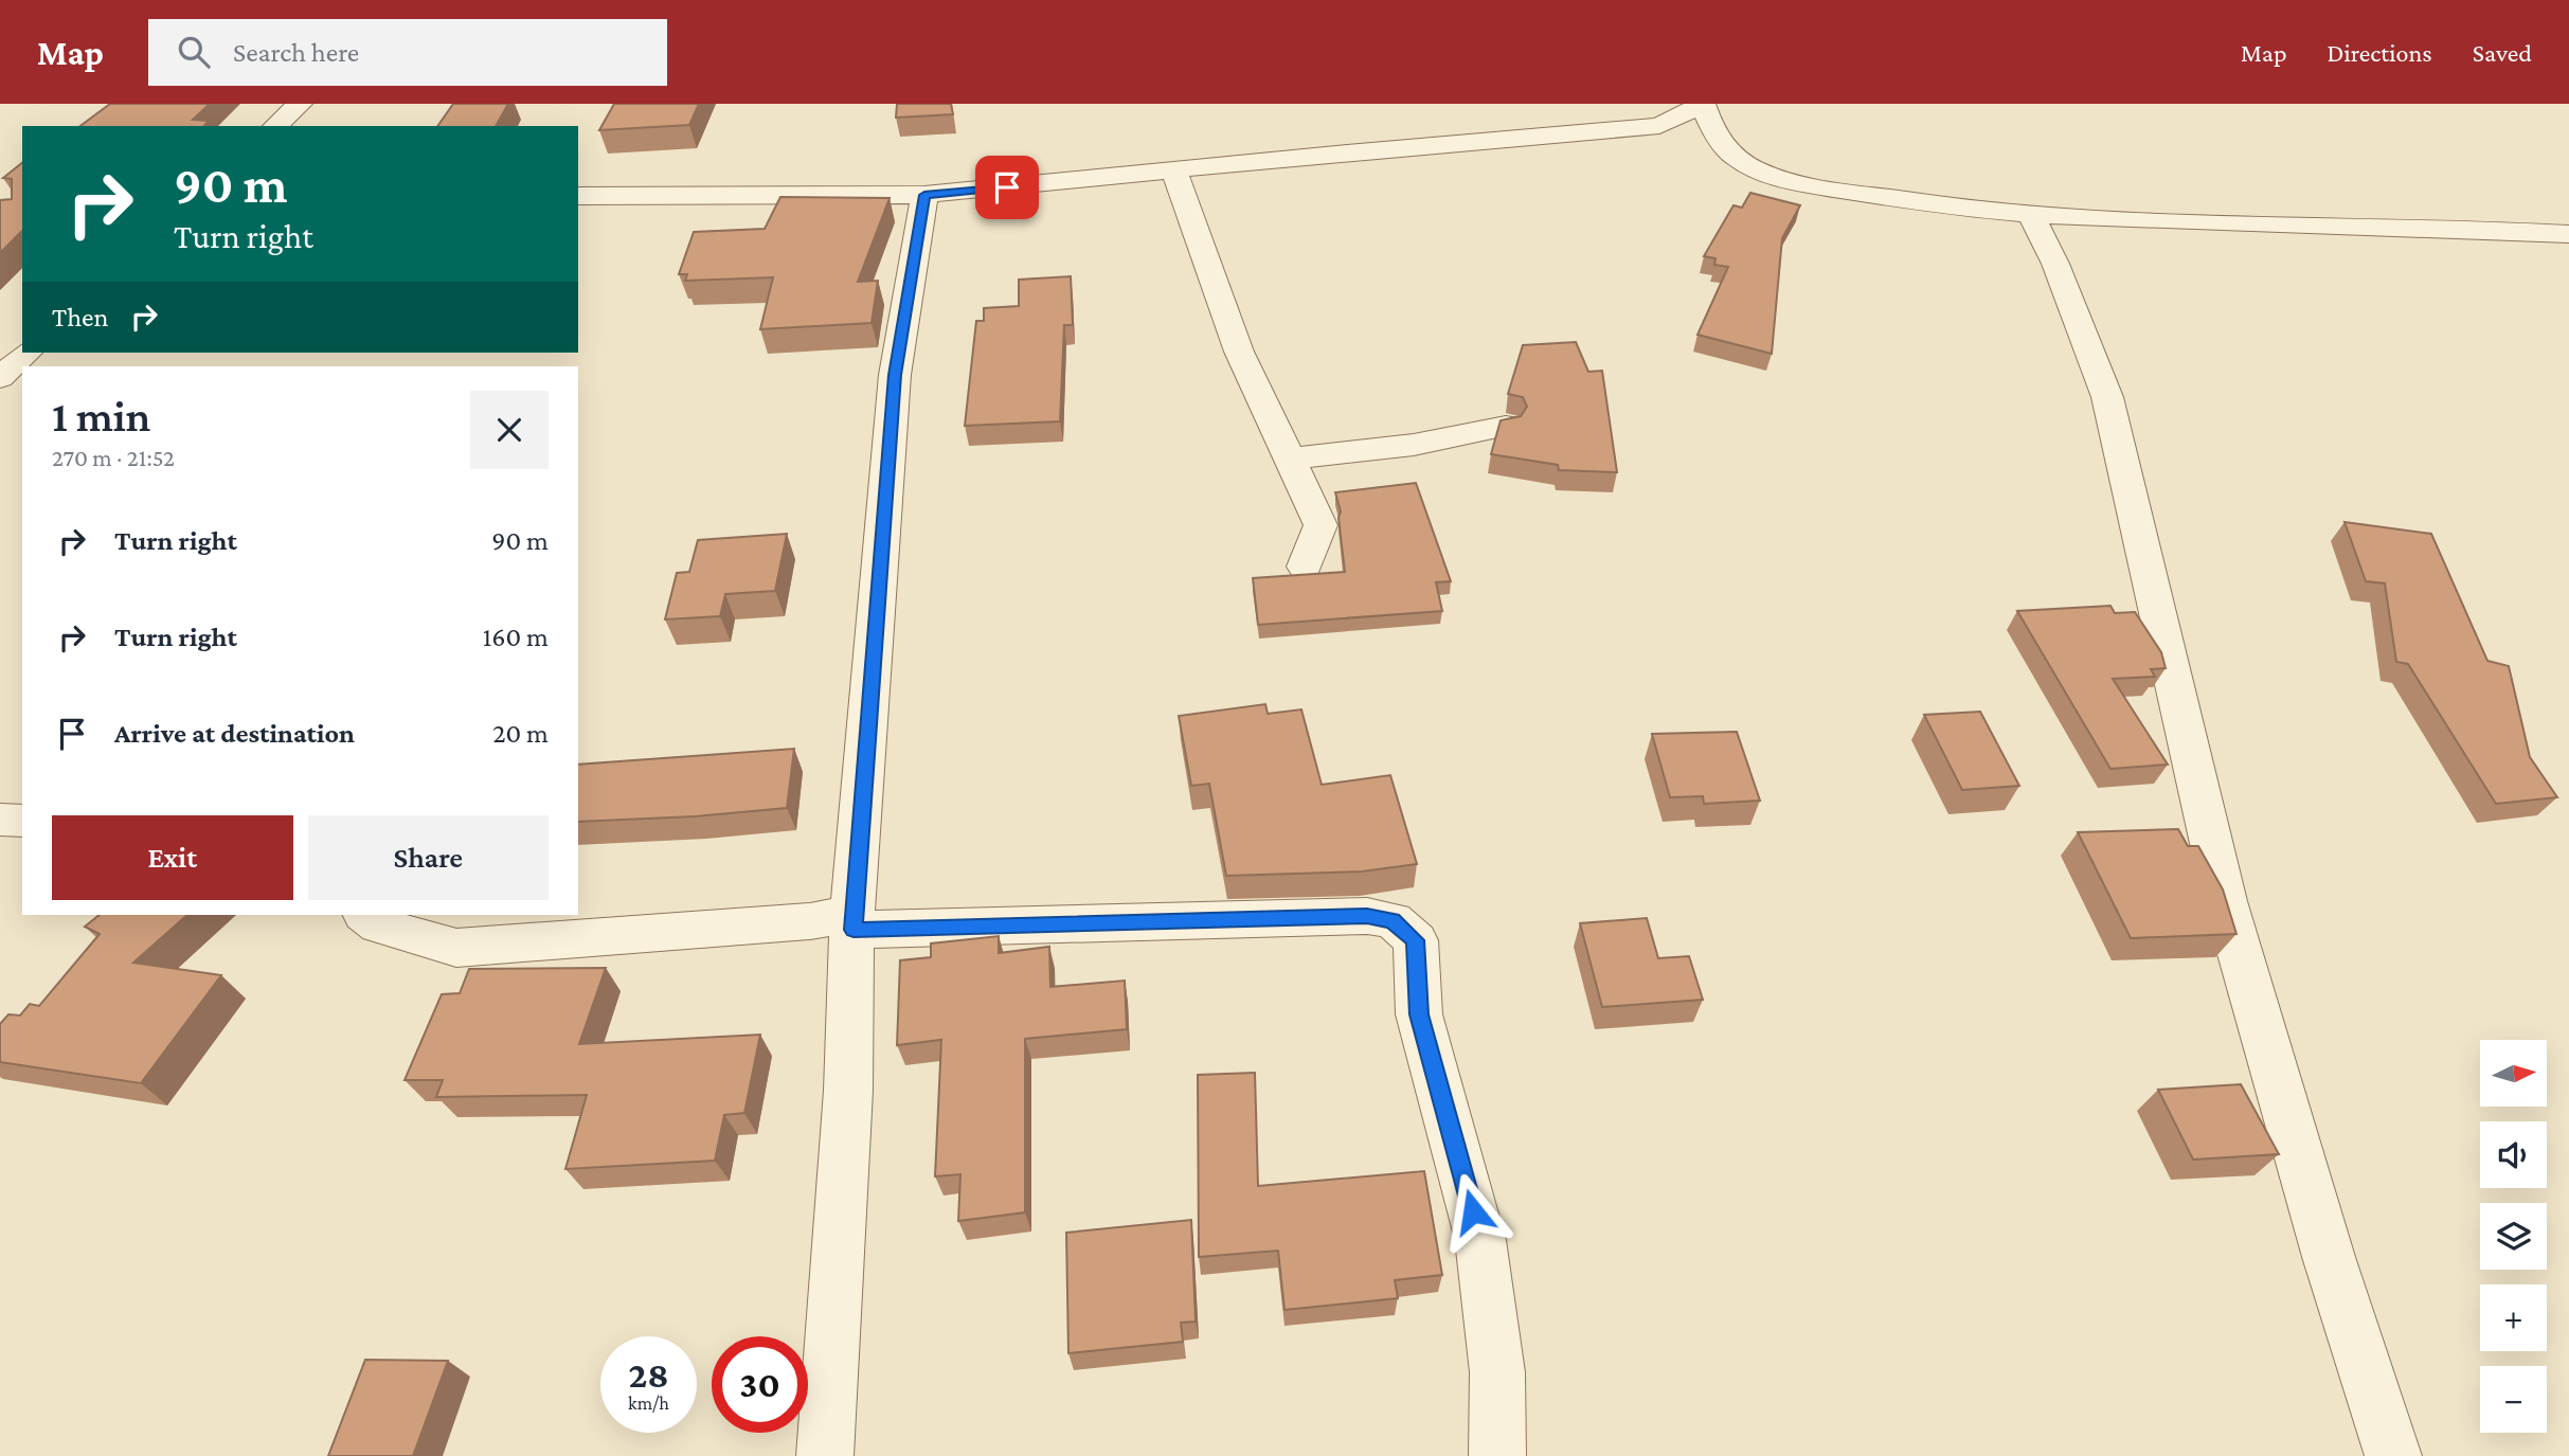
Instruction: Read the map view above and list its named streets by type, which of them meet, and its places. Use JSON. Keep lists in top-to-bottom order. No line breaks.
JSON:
{"north":"right","page":{"header":"Map","search":"Search here","nav":["Map","Directions","Saved"],"turn":["90 m","Turn right"],"then":"Then","heading":["1 min","270 m · 21:52"],"list":[{"name":"Turn right","value":"90 m"},{"name":"Turn right","value":"160 m"},{"name":"Arrive at destination","value":"20 m"}],"buttons":["Exit","Share"],"map_buttons":["+","−"],"speed":"28 km/h","limit":"30"}}
